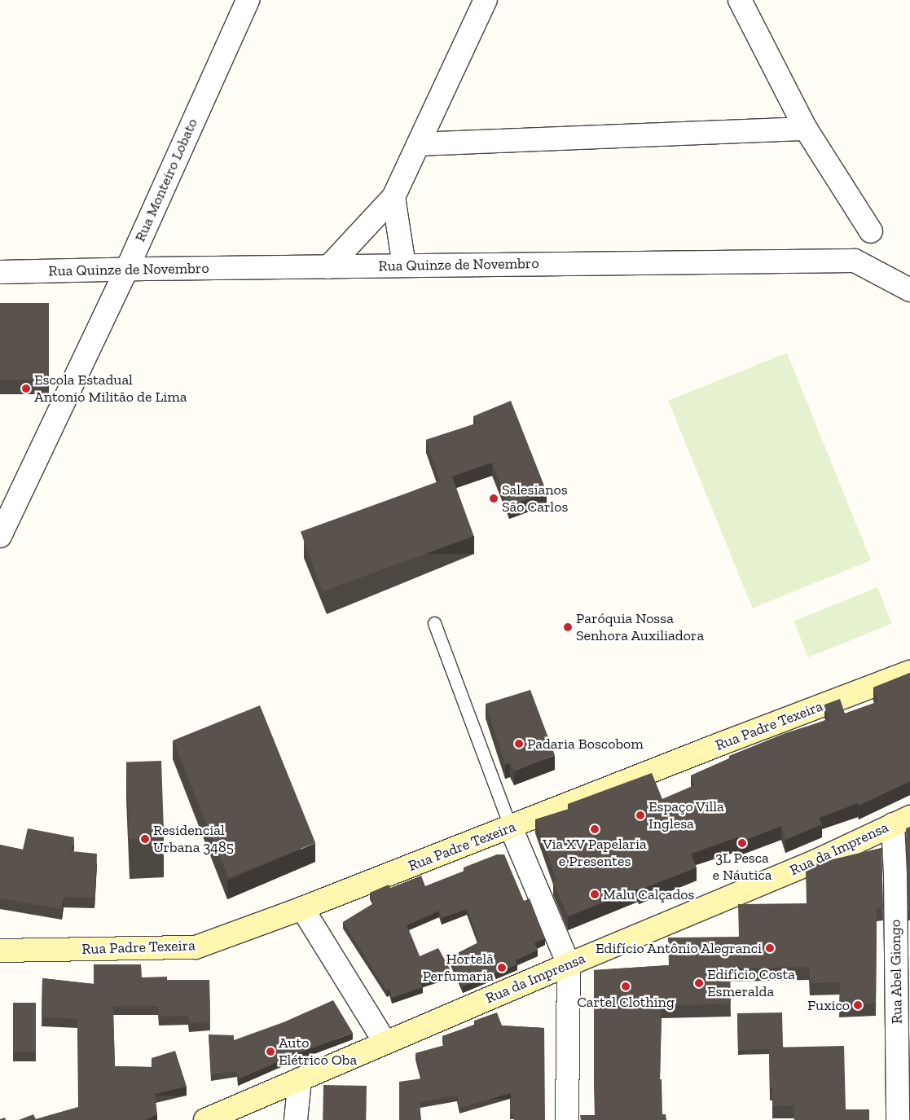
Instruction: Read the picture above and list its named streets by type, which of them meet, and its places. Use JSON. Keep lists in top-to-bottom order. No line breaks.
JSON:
{"streets":{"main road":["Rua Padre Texeira","Rua da Imprensa"],"street":["Rua Monteiro Lobato","Rua Quinze de Novembro","Rua Abel Giongo"]},"crossings":[["Rua Monteiro Lobato","Rua Quinze de Novembro"],["Rua da Imprensa","Rua Abel Giongo"]],"places":["Escola Estadual Antonio Militão de Lima","Salesianos São Carlos","Paróquia Nossa Senhora Auxiliadora","Padaria Boscobom","Espaço Villa Inglesa","Via XV Papelaria e Presentes","Residencial Urbana 3485","3L Pesca e Náutica","Malu Calçados","Edifício Antônio Alegranci","Hortelã Perfumaria","Edifício Costa Esmeralda","Cartel Clothing","Fuxico","Auto Elétrico Oba"]}
